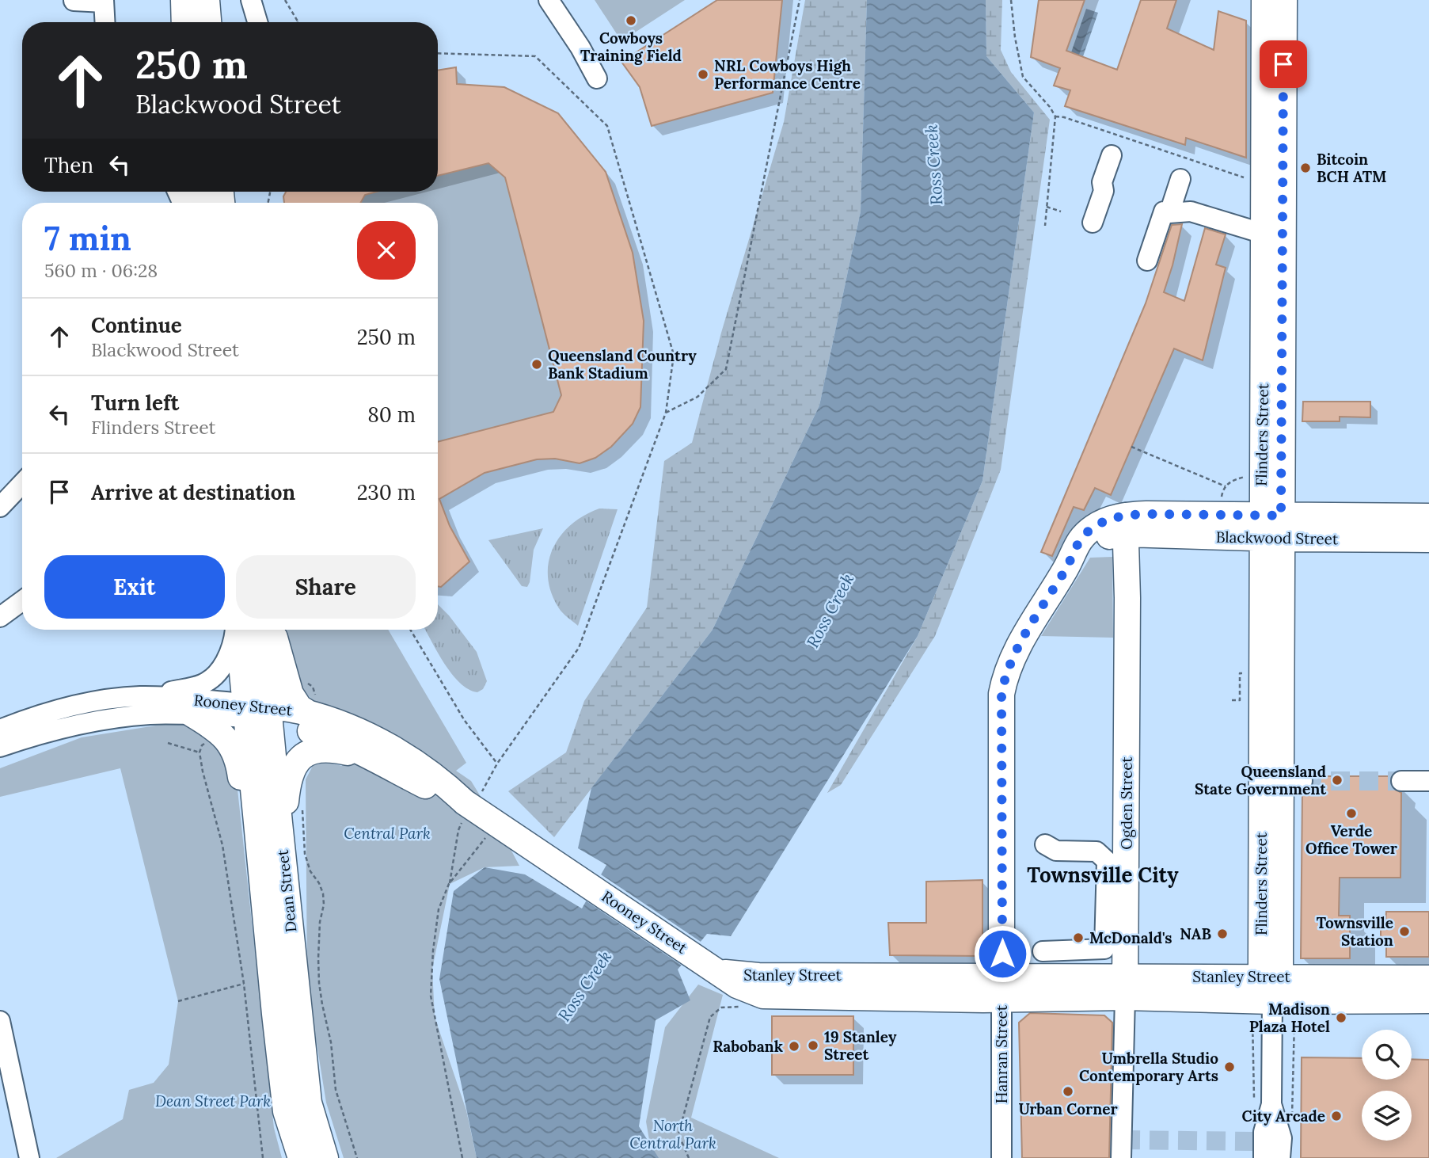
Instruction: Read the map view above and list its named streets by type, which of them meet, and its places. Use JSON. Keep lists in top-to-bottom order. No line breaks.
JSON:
{"streets":{"main road":["Flinders Street","Blackwood Street","Rooney Street","Ogden Street","Dean Street","Stanley Street","Hanran Street"]},"crossings":[["Flinders Street","Blackwood Street"],["Flinders Street","Stanley Street"],["Blackwood Street","Ogden Street"],["Blackwood Street","Hanran Street"],["Rooney Street","Dean Street"],["Rooney Street","Stanley Street"],["Ogden Street","Stanley Street"],["Ogden Street","Hanran Street"],["Stanley Street","Hanran Street"]],"districts":["Townsville City"],"water":["Ross Creek"],"parks":["Central Park","Dean Street Park","North Central Park"],"places":["Cowboys Training Field","NRL Cowboys High Performance Centre","Bitcoin BCH ATM","Queensland Country Bank Stadium","Queensland State Government","Verde Office Tower","Townsville Station","NAB","McDonald's","Madison Plaza Hotel","19 Stanley Street","Rabobank","Umbrella Studio Contemporary Arts","Urban Corner","City Arcade"],"page":{"turn":["250 m","Blackwood Street"],"then":"Then","heading":["7 min","560 m · 06:28"],"list":[{"name":"Continue","note":"Blackwood Street","value":"250 m"},{"name":"Turn left","note":"Flinders Street","value":"80 m"},{"name":"Arrive at destination","value":"230 m"}],"buttons":["Exit","Share"]}}
